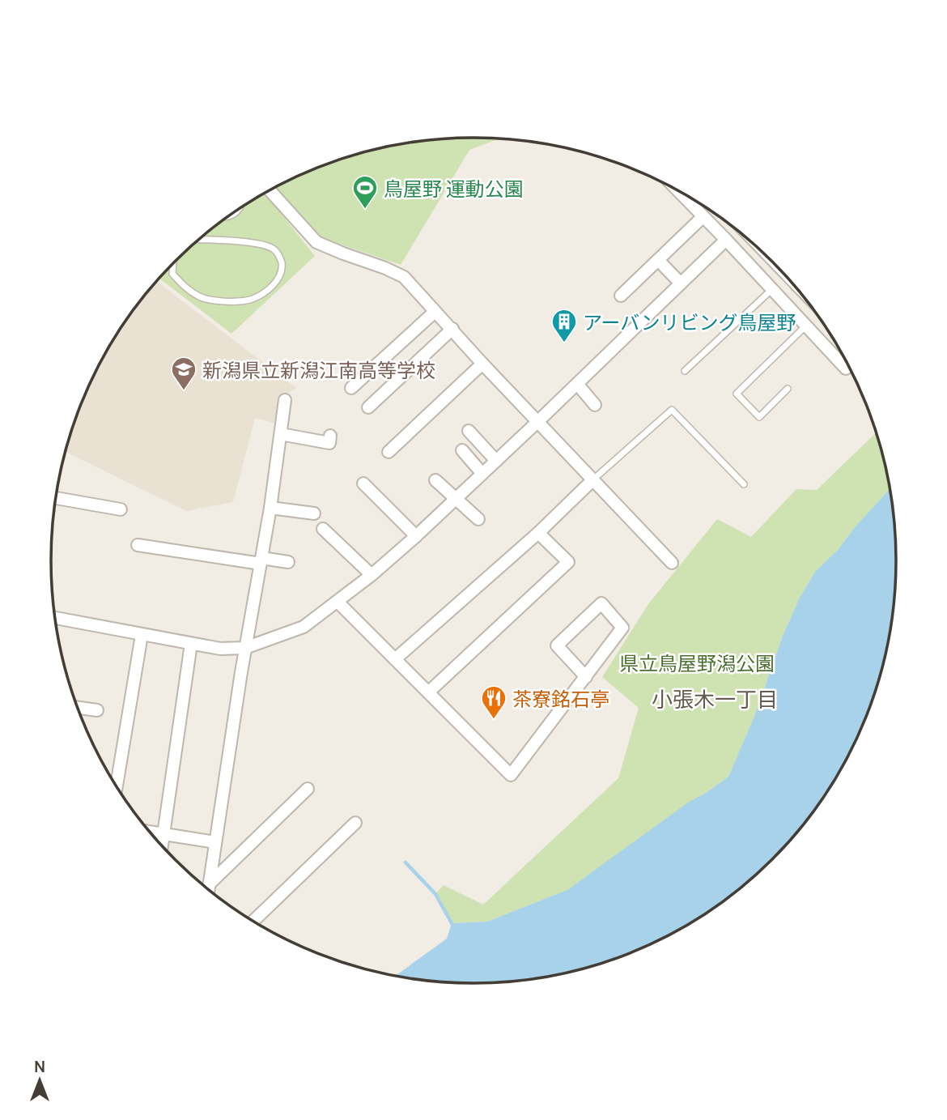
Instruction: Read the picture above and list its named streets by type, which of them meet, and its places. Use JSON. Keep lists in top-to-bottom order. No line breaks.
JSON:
{"districts":["小張木一丁目"],"parks":["県立鳥屋野潟公園"],"places":{"sports":["鳥屋野 運動公園"],"building":["アーバンリビング鳥屋野"],"school or university":["新潟県立新潟江南高等学校"],"restaurant":["茶寮銘石亭"]},"north":"top"}
